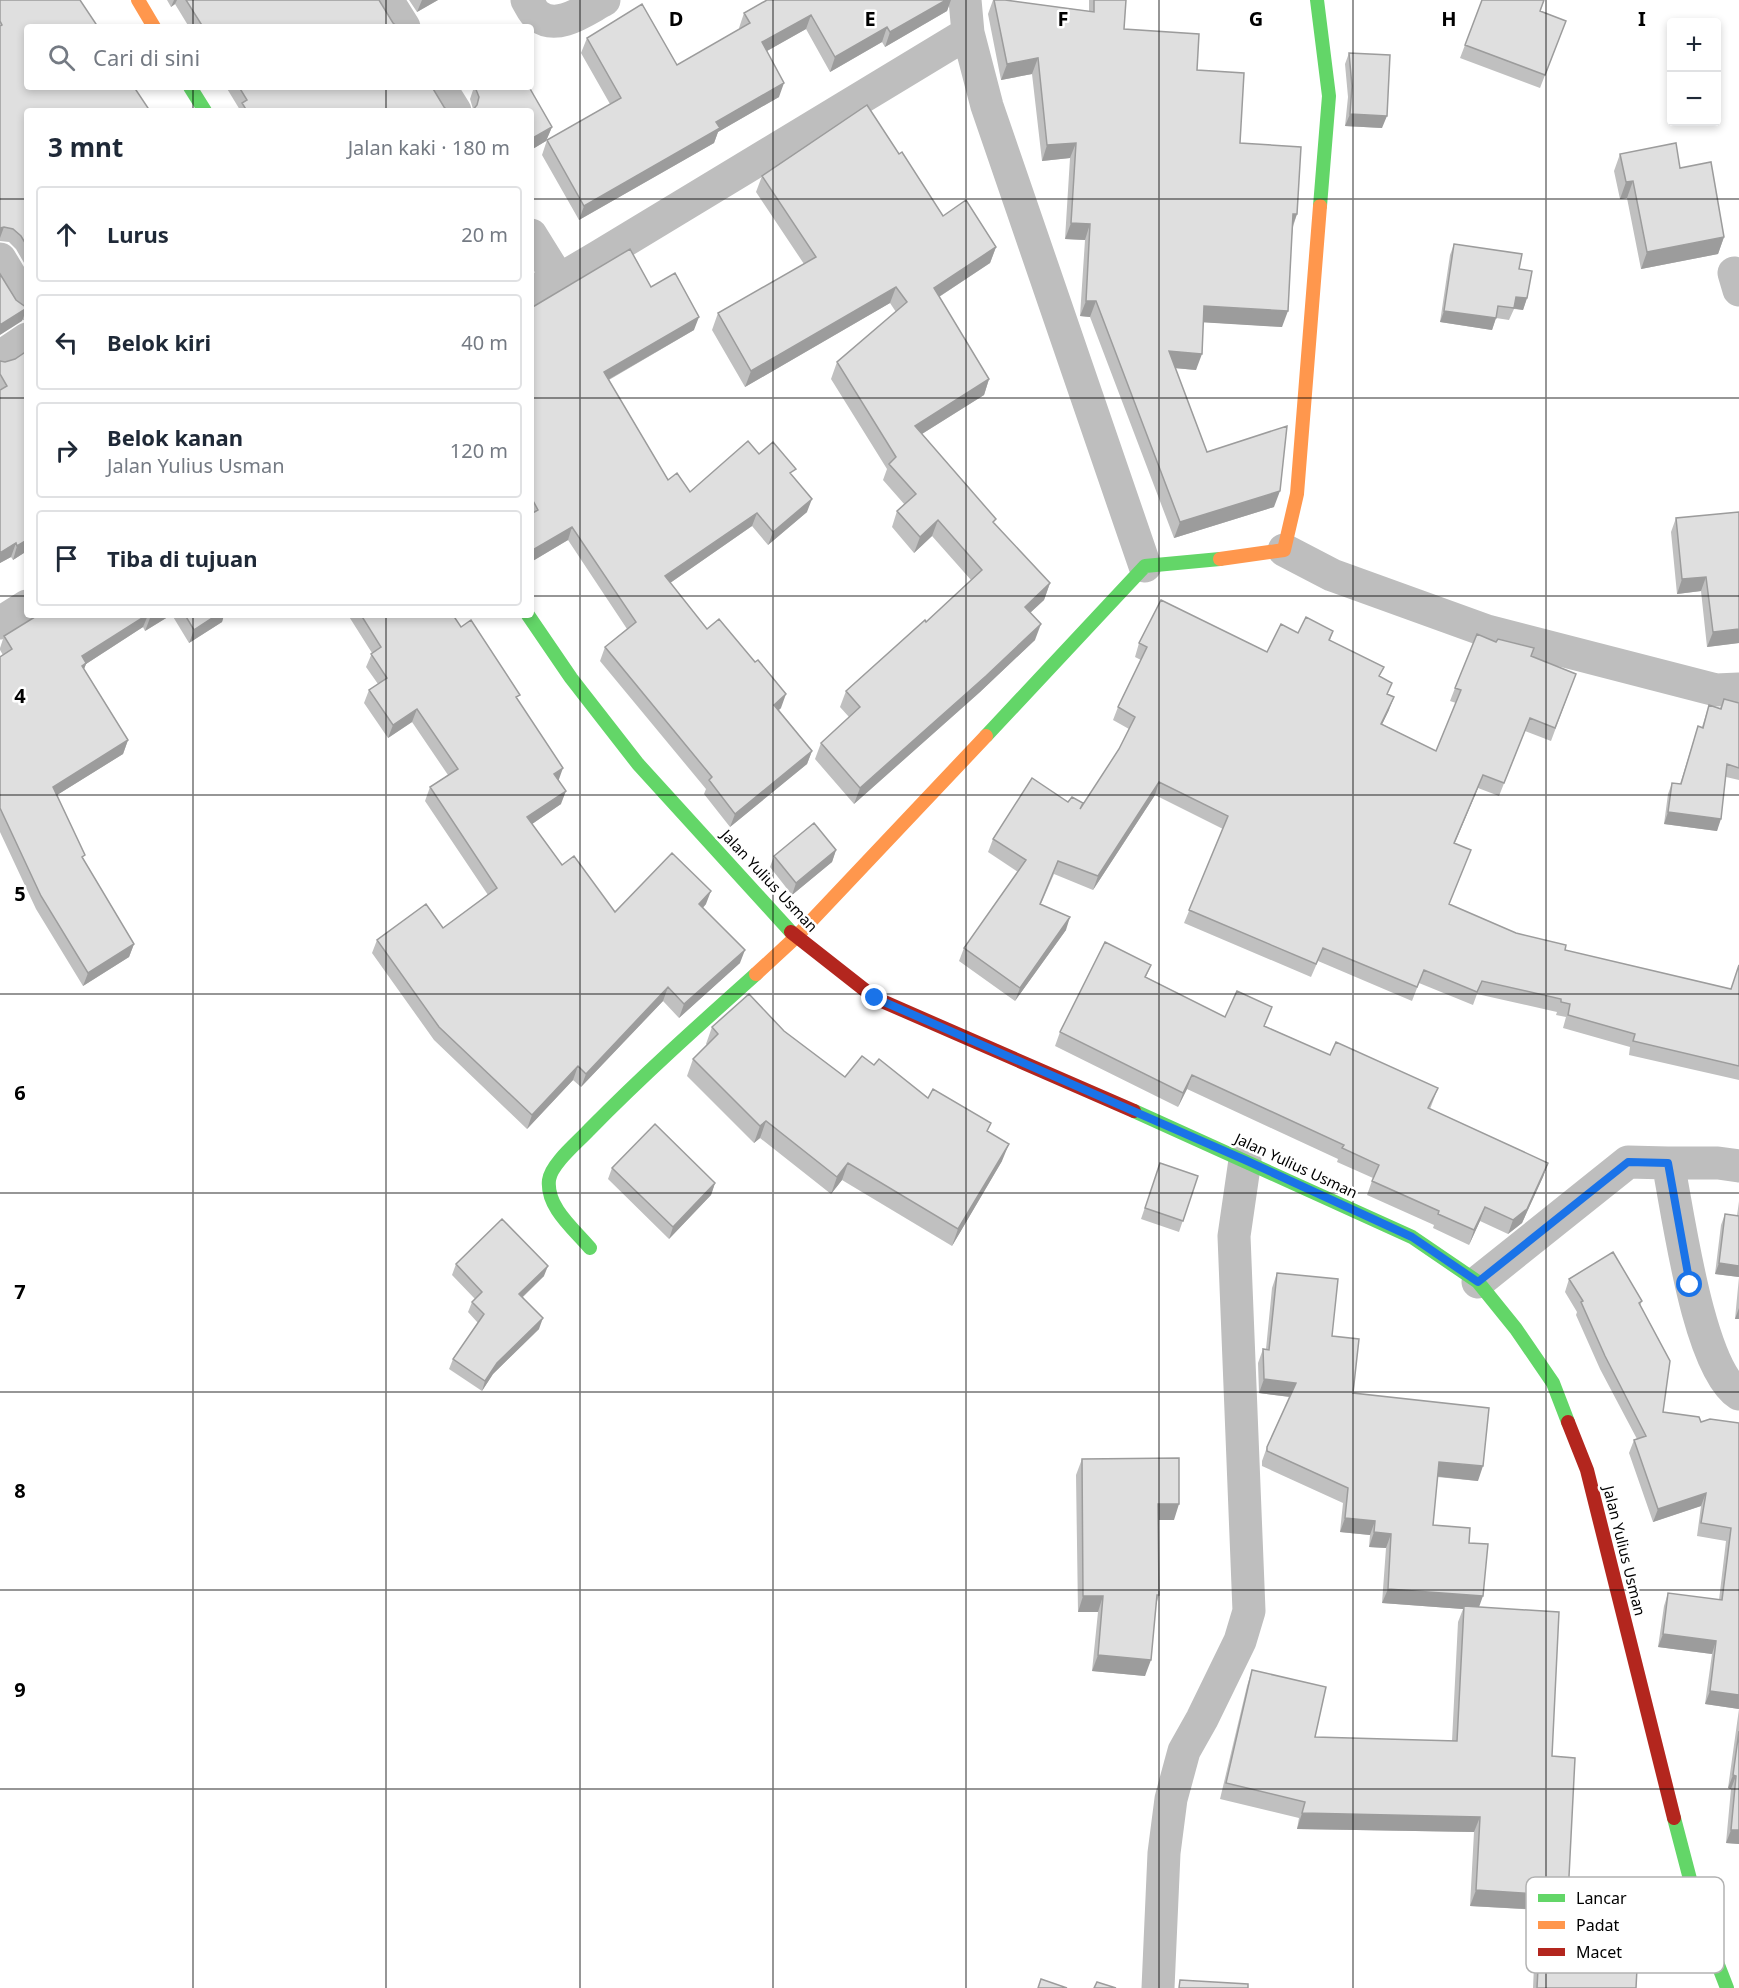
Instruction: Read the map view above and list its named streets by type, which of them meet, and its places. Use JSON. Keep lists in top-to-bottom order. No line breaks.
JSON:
{"streets":{"street":["Jalan Yulius Usman"]},"legend":["Lancar","Padat","Macet"],"page":{"map_buttons":["+","−"],"search":"Cari di sini","heading":["3 mnt","Jalan kaki · 180 m"],"list":[["Lurus","20 m"],["Belok kiri","40 m"],["Belok kanan","Jalan Yulius Usman","120 m"],"Tiba di tujuan"]},"grid":{"columns":["D","E","F","G","H","I"],"rows":["4","5","6","7","8","9"]}}
